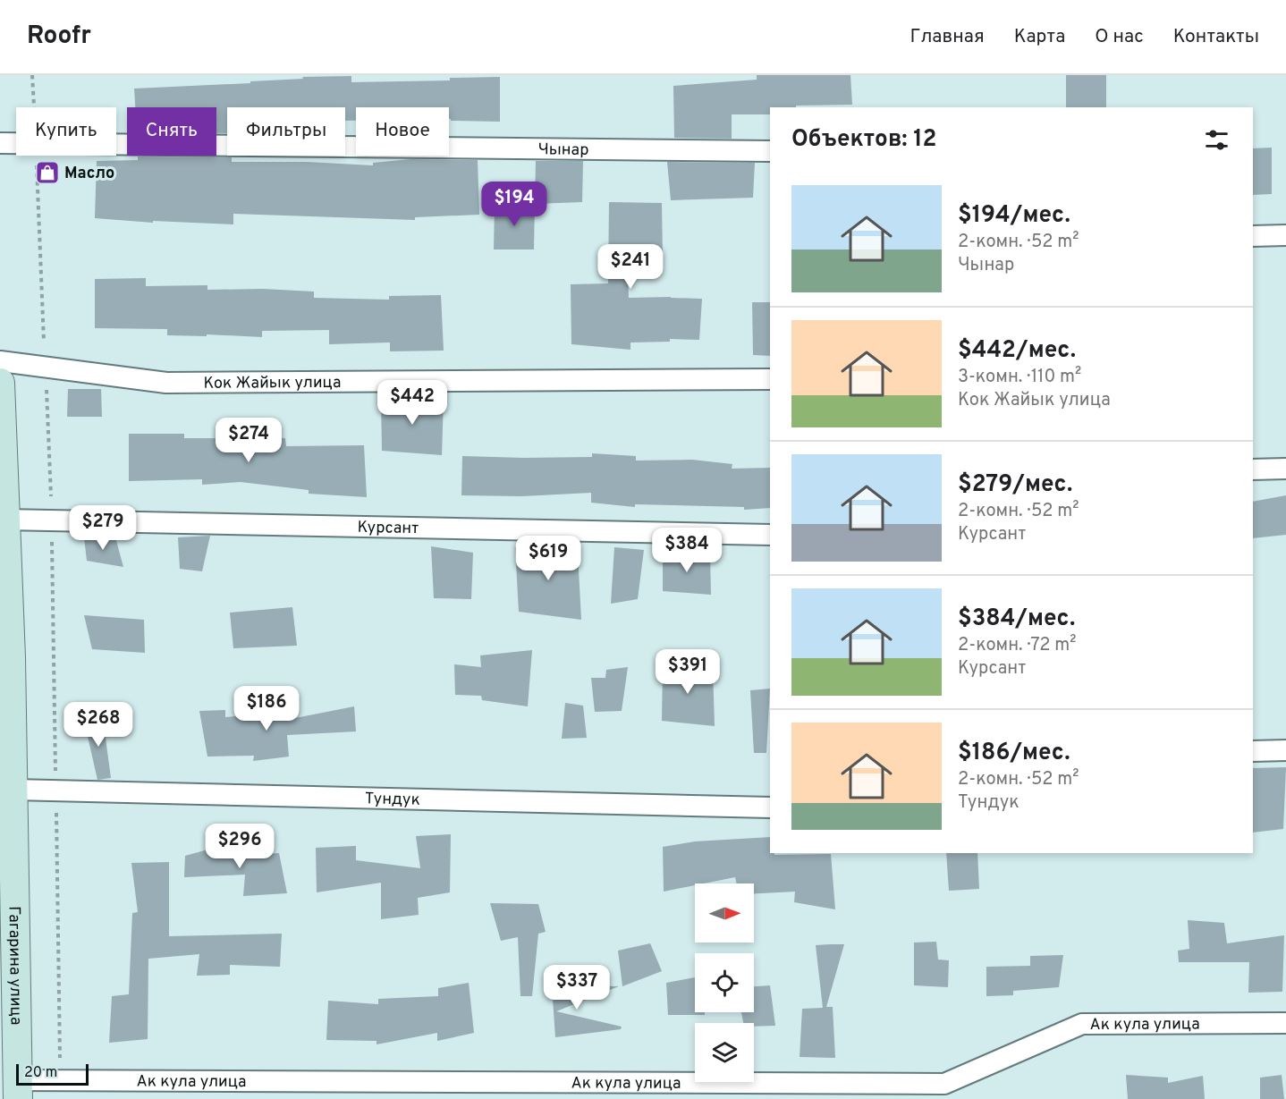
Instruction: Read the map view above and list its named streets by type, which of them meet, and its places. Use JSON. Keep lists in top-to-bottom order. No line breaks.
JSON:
{"streets":{"main road":["Гагарина улица"],"street":["Чынар","Кок Жайык улица","Курсант","Тундук","Ак кула улица"]},"crossings":[["Курсант","Гагарина улица"],["Тундук","Гагарина улица"],["Гагарина улица","Ак кула улица"]],"places":{"shop":["Масло"]},"scale_bar":"20 m","north":"right","page":{"header":"Roofr","nav":["Главная","Карта","О нас","Контакты"],"chip":["Купить","Снять","Фильтры","Новое"],"heading":"Объектов: 12","list":[{"name":"$194/мес.","note":"2-комн. · 52 m² · Чынар"},{"name":"$442/мес.","note":"3-комн. · 110 m² · Кок Жайык улица"},{"name":"$279/мес.","note":"2-комн. · 52 m² · Курсант"},{"name":"$384/мес.","note":"2-комн. · 72 m² · Курсант"},{"name":"$186/мес.","note":"2-комн. · 52 m² · Тундук"}],"price":["$194","$241","$442","$274","$279","$384","$619","$391","$186","$268","$296","$337"],"scale":"20 m"}}
